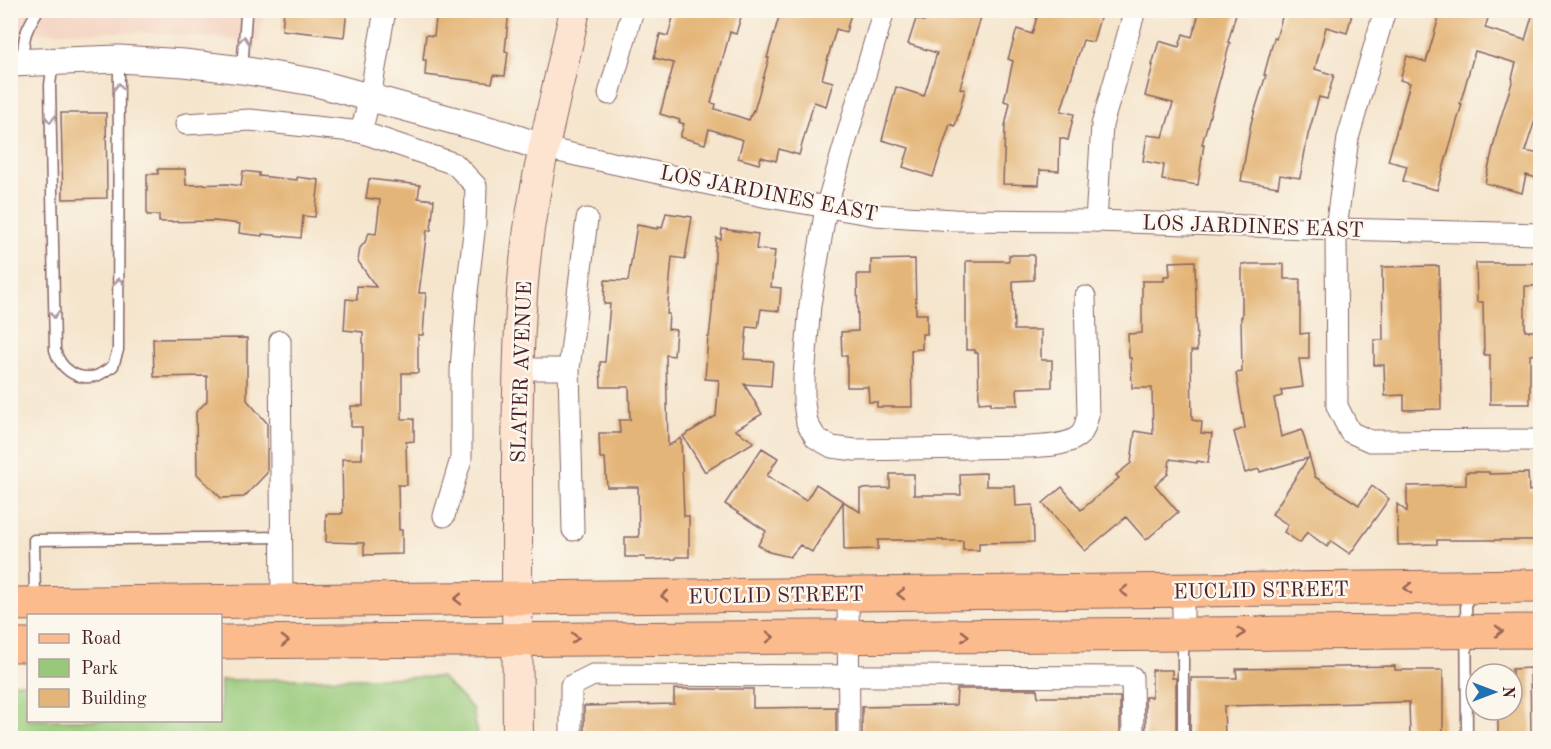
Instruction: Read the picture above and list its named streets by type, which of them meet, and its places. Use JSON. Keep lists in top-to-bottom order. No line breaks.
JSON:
{"streets":{"main road":["SLATER AVENUE","EUCLID STREET"],"street":["LOS JARDINES EAST"]},"crossings":[["LOS JARDINES EAST","SLATER AVENUE"],["SLATER AVENUE","EUCLID STREET"]],"legend":["Road","Park","Building"],"north":"right"}
